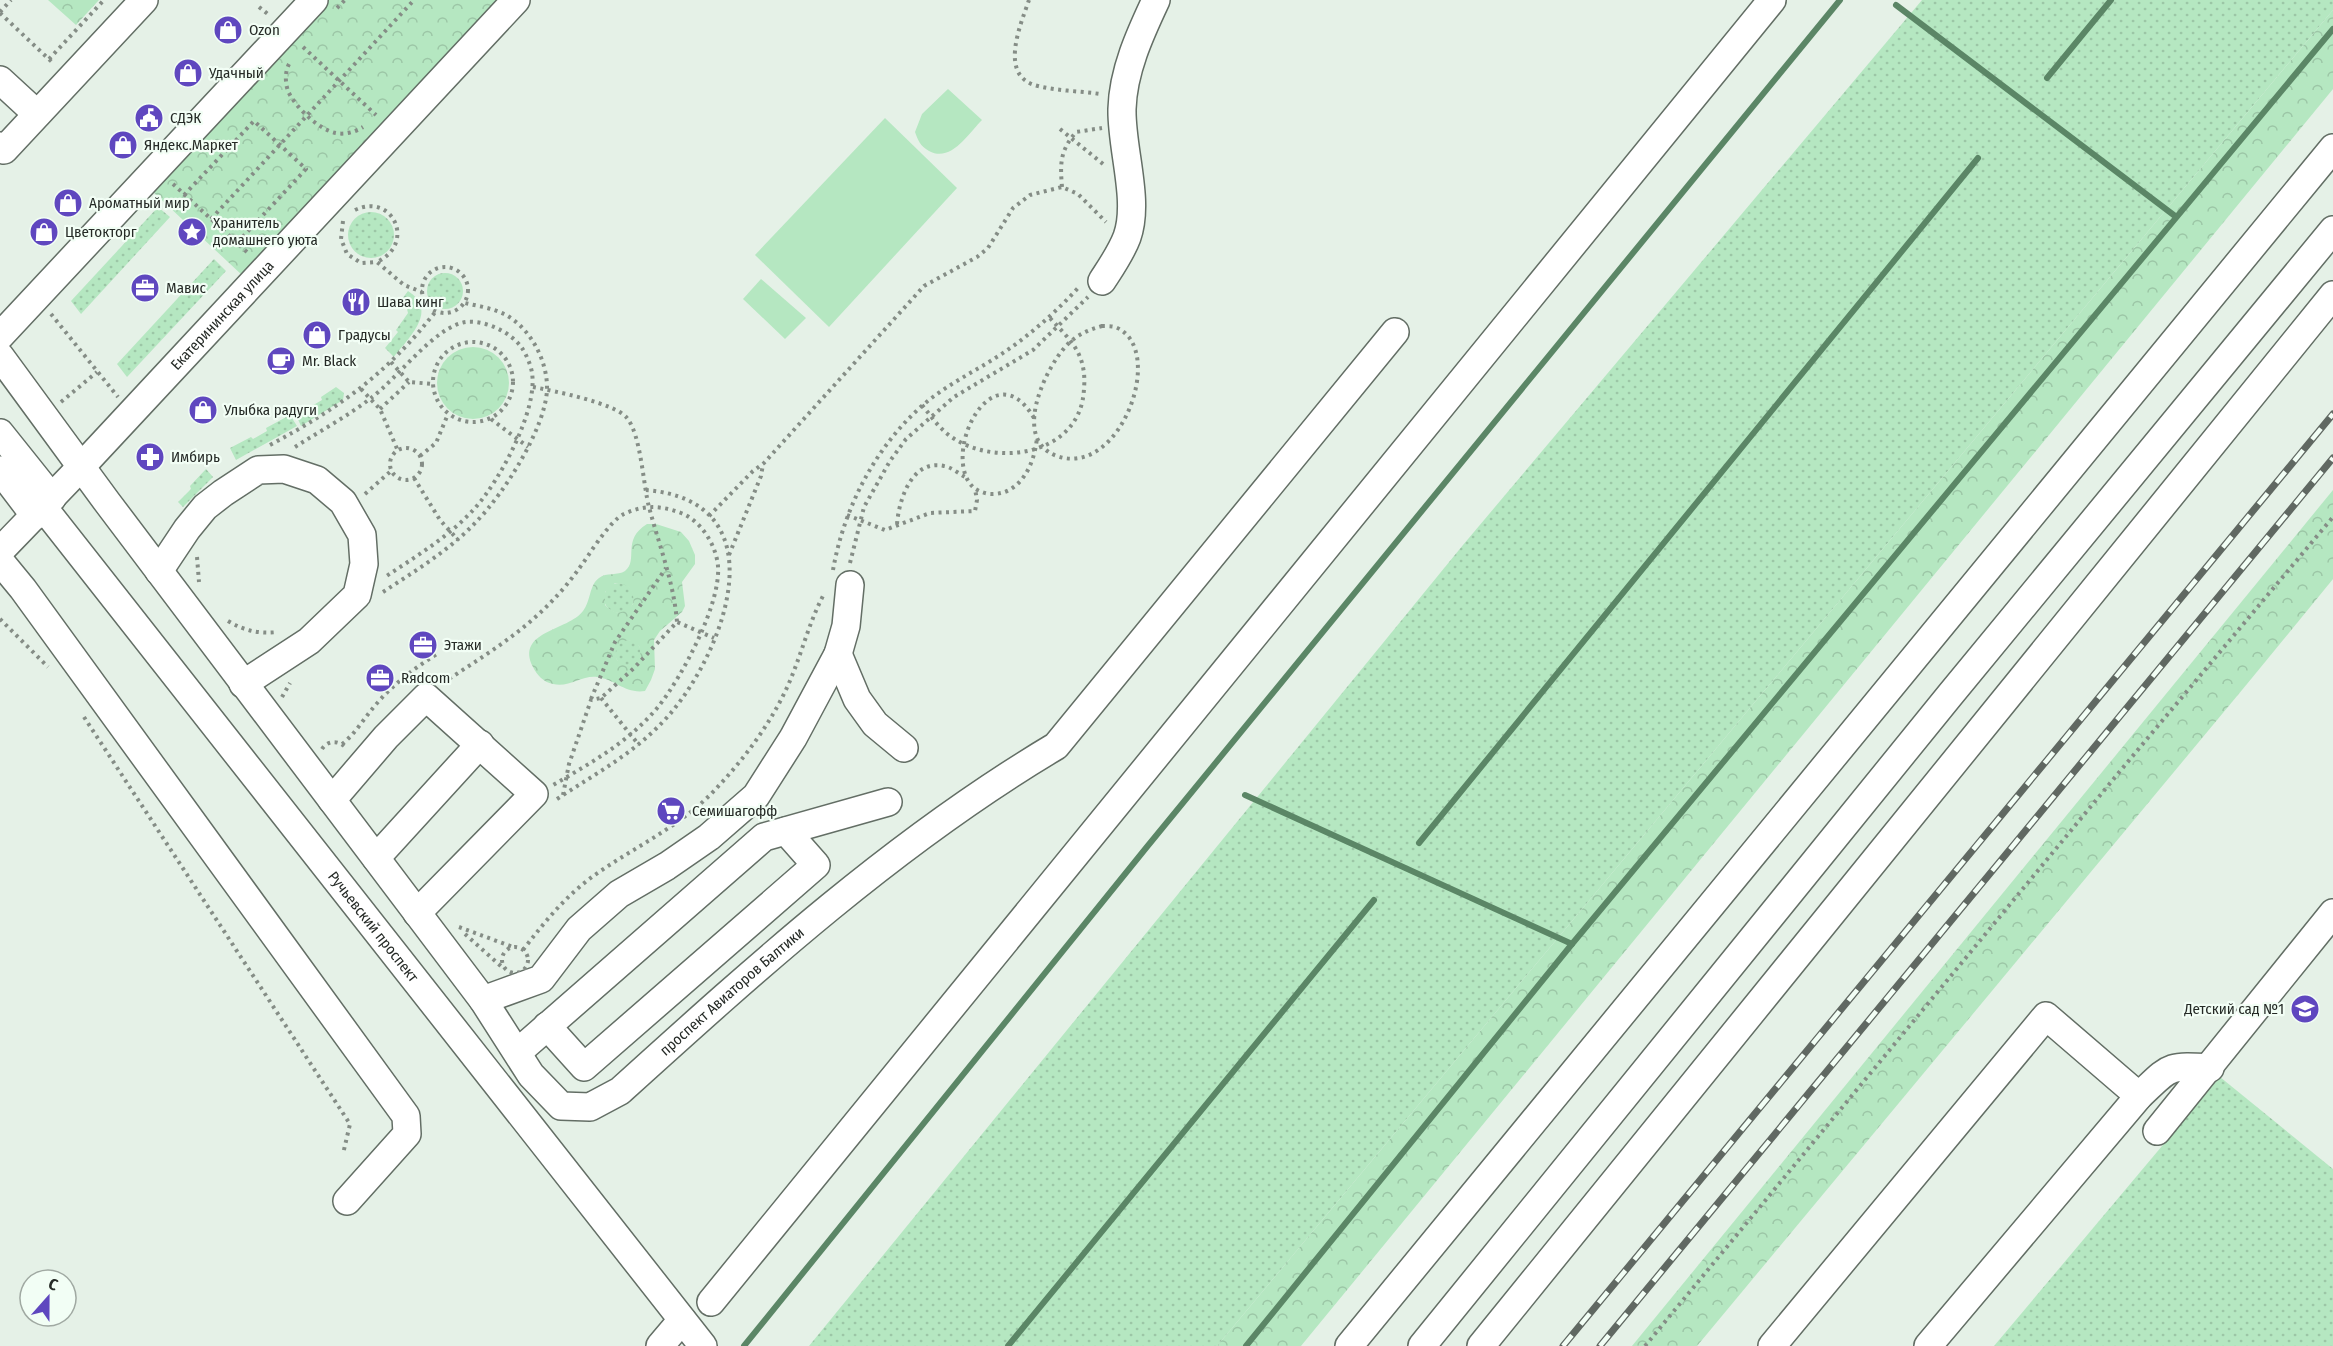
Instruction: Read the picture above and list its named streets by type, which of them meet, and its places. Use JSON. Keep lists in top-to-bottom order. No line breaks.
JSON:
{"streets":{"street":["Екатерининская улица","Ручьевский проспект","проспект Авиаторов Балтики"]},"crossings":[["Екатерининская улица","Ручьевский проспект"]],"places":{"shop":["Ozon","Удачный","Яндекс.Маркет","Ароматный мир","Цветокторг","Градусы","Улыбка радуги"],"public building":["СДЭК"],"place":["Хранитель домашнего уюта"],"office":["Мавис","Этажи","Rяdcom"],"restaurant":["Шава кинг"],"cafe":["Mr. Black"],"pharmacy":["Имбирь"],"supermarket":["Семишагофф"],"school or university":["Детский сад №1"]},"north":"top"}
